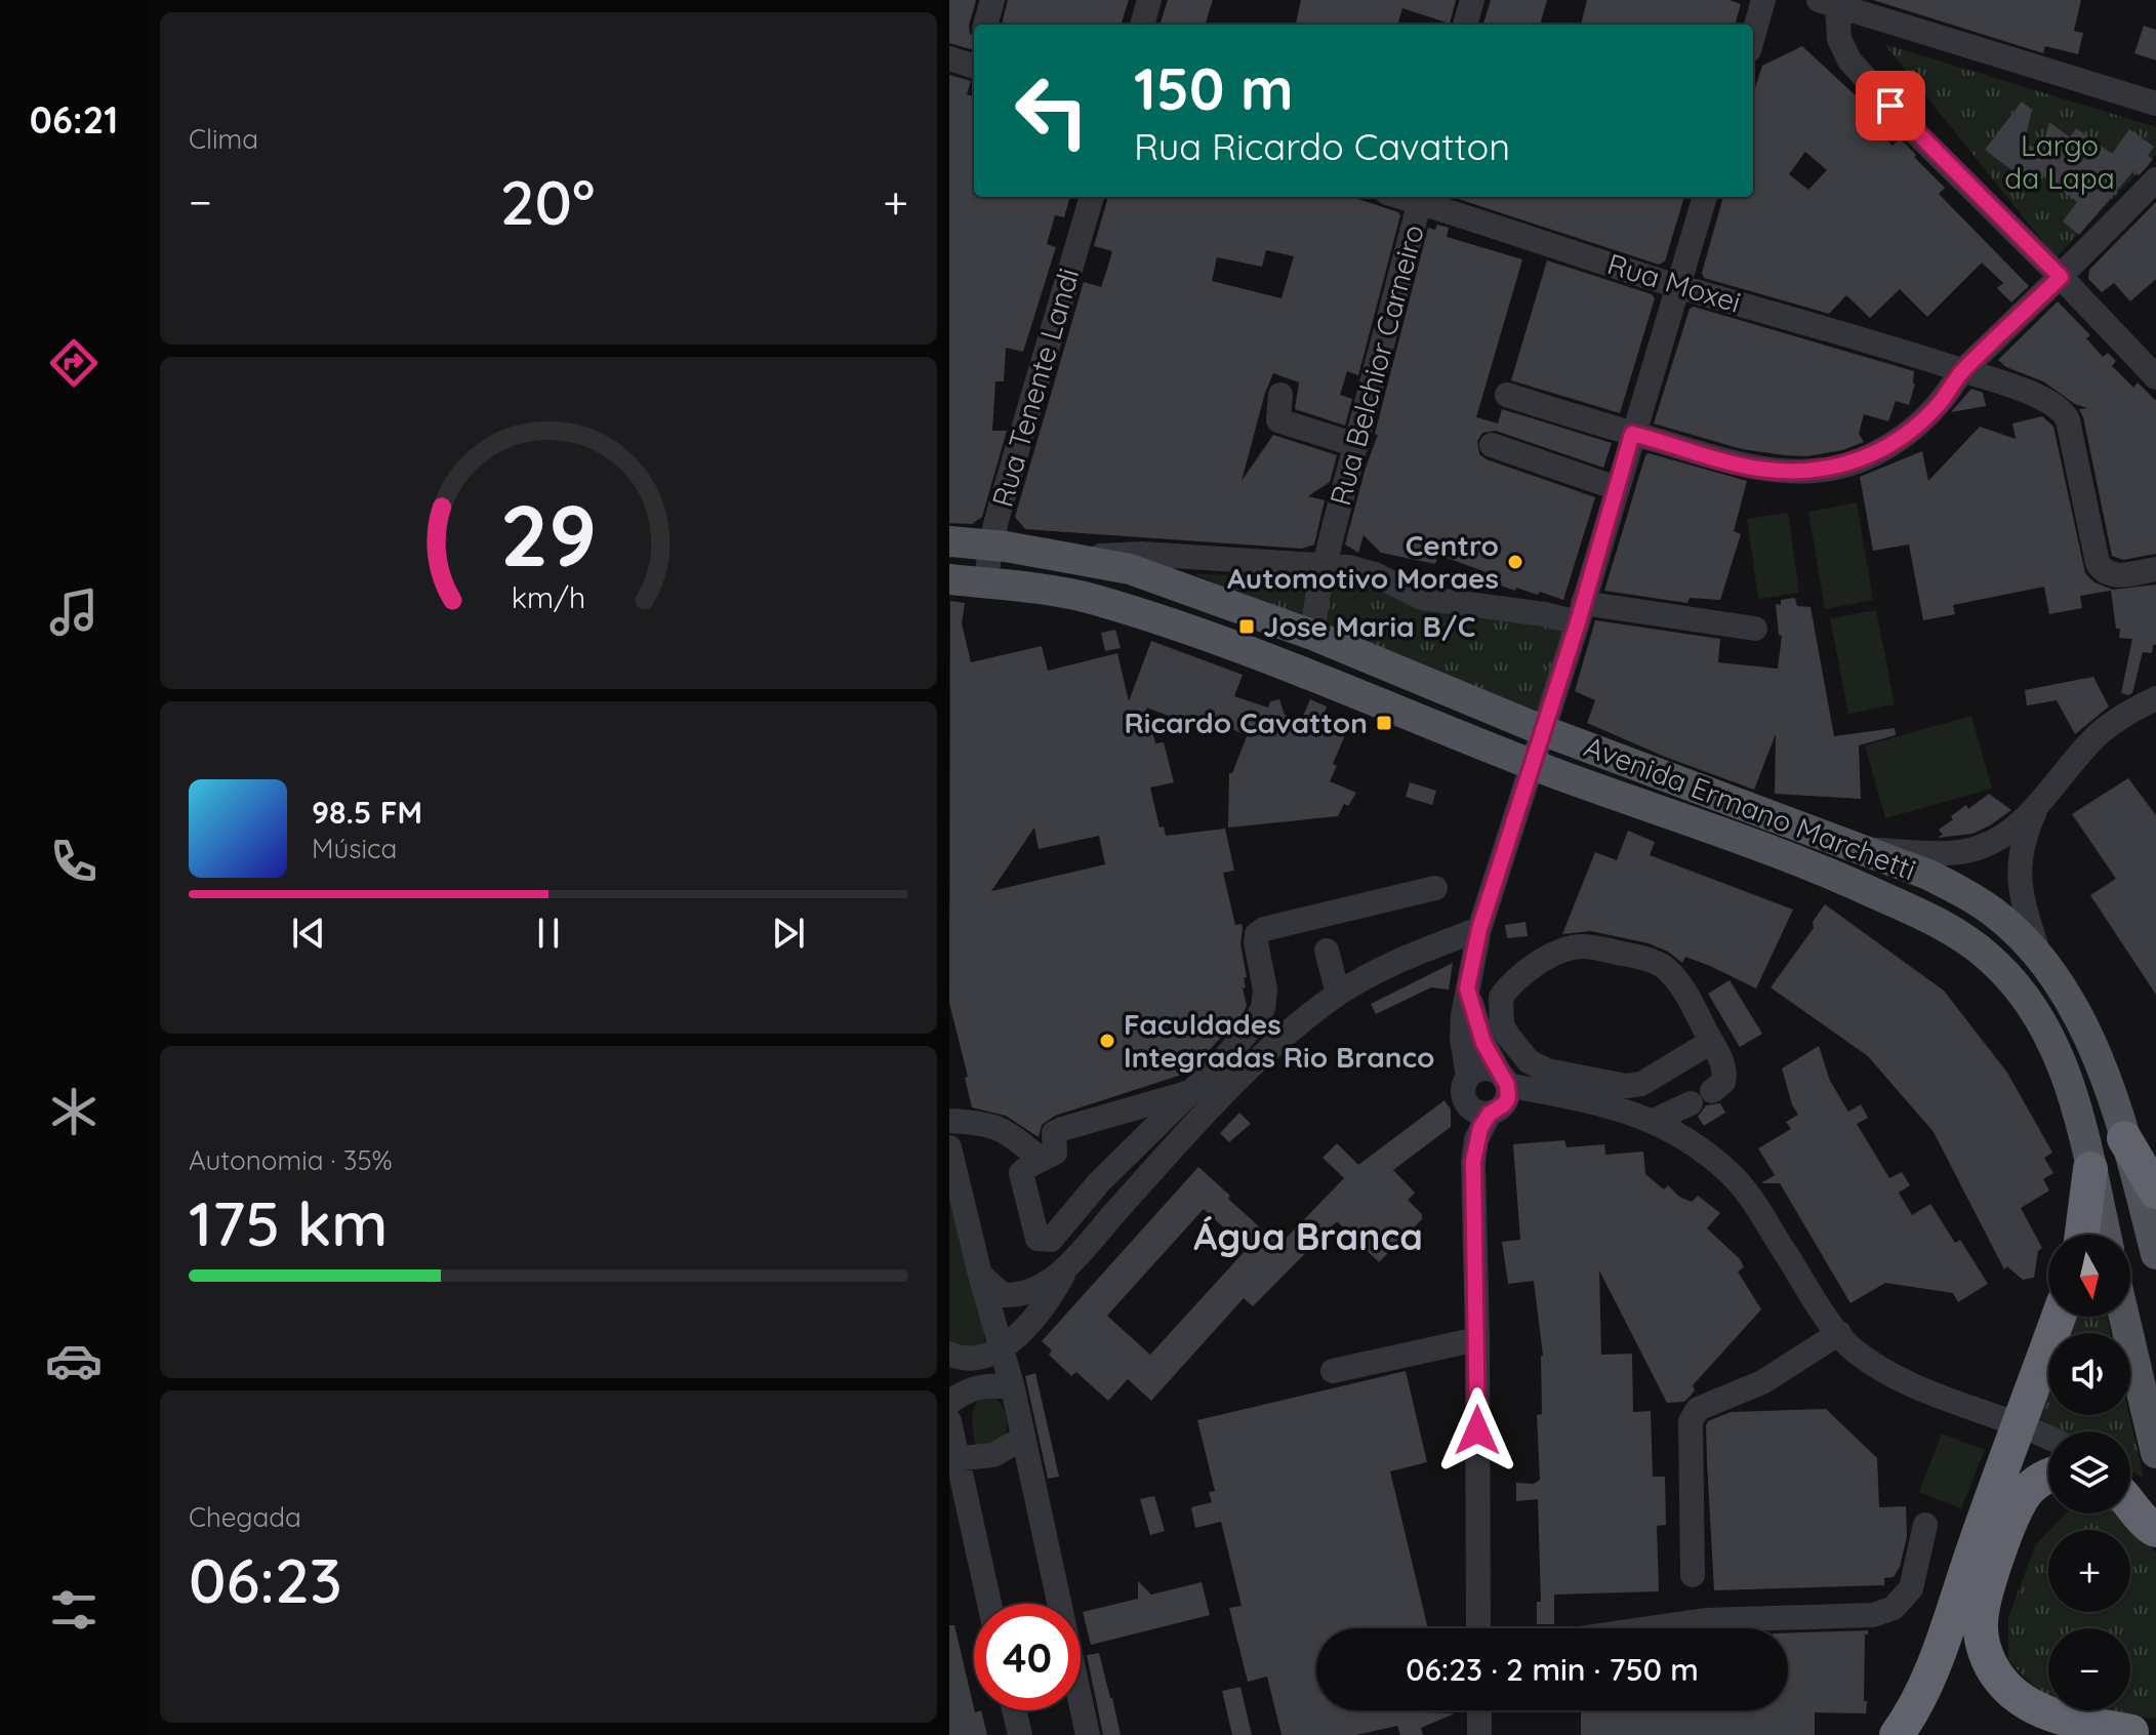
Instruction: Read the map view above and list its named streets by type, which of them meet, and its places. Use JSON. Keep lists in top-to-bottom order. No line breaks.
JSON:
{"streets":{"main road":["Avenida Ermano Marchetti"],"street":["Rua Moxei","Rua Belchior Carneiro","Rua Tenente Landi"]},"crossings":[["Rua Moxei","Rua Belchior Carneiro"],["Rua Belchior Carneiro","Avenida Ermano Marchetti"],["Rua Tenente Landi","Avenida Ermano Marchetti"]],"districts":["Água Branca"],"parks":["Largo da Lapa"],"places":{"other":["Centro Automotivo Moraes","Faculdades Integradas Rio Branco"],"transit":["Jose Maria B/C","Ricardo Cavatton"]},"north":"bottom","page":{"tabs":"06:21","tile":["Clima",["Autonomia · 35%","175 km"],["Chegada","06:23"]],"turn":["150 m","Rua Ricardo Cavatton"],"heat":["−","20°","+"],"song":["98.5 FM","Música"],"map_buttons":["+","−"],"limit":"40","trip":"06:23 · 2 min · 750 m","gauge":["29","km/h"]}}
